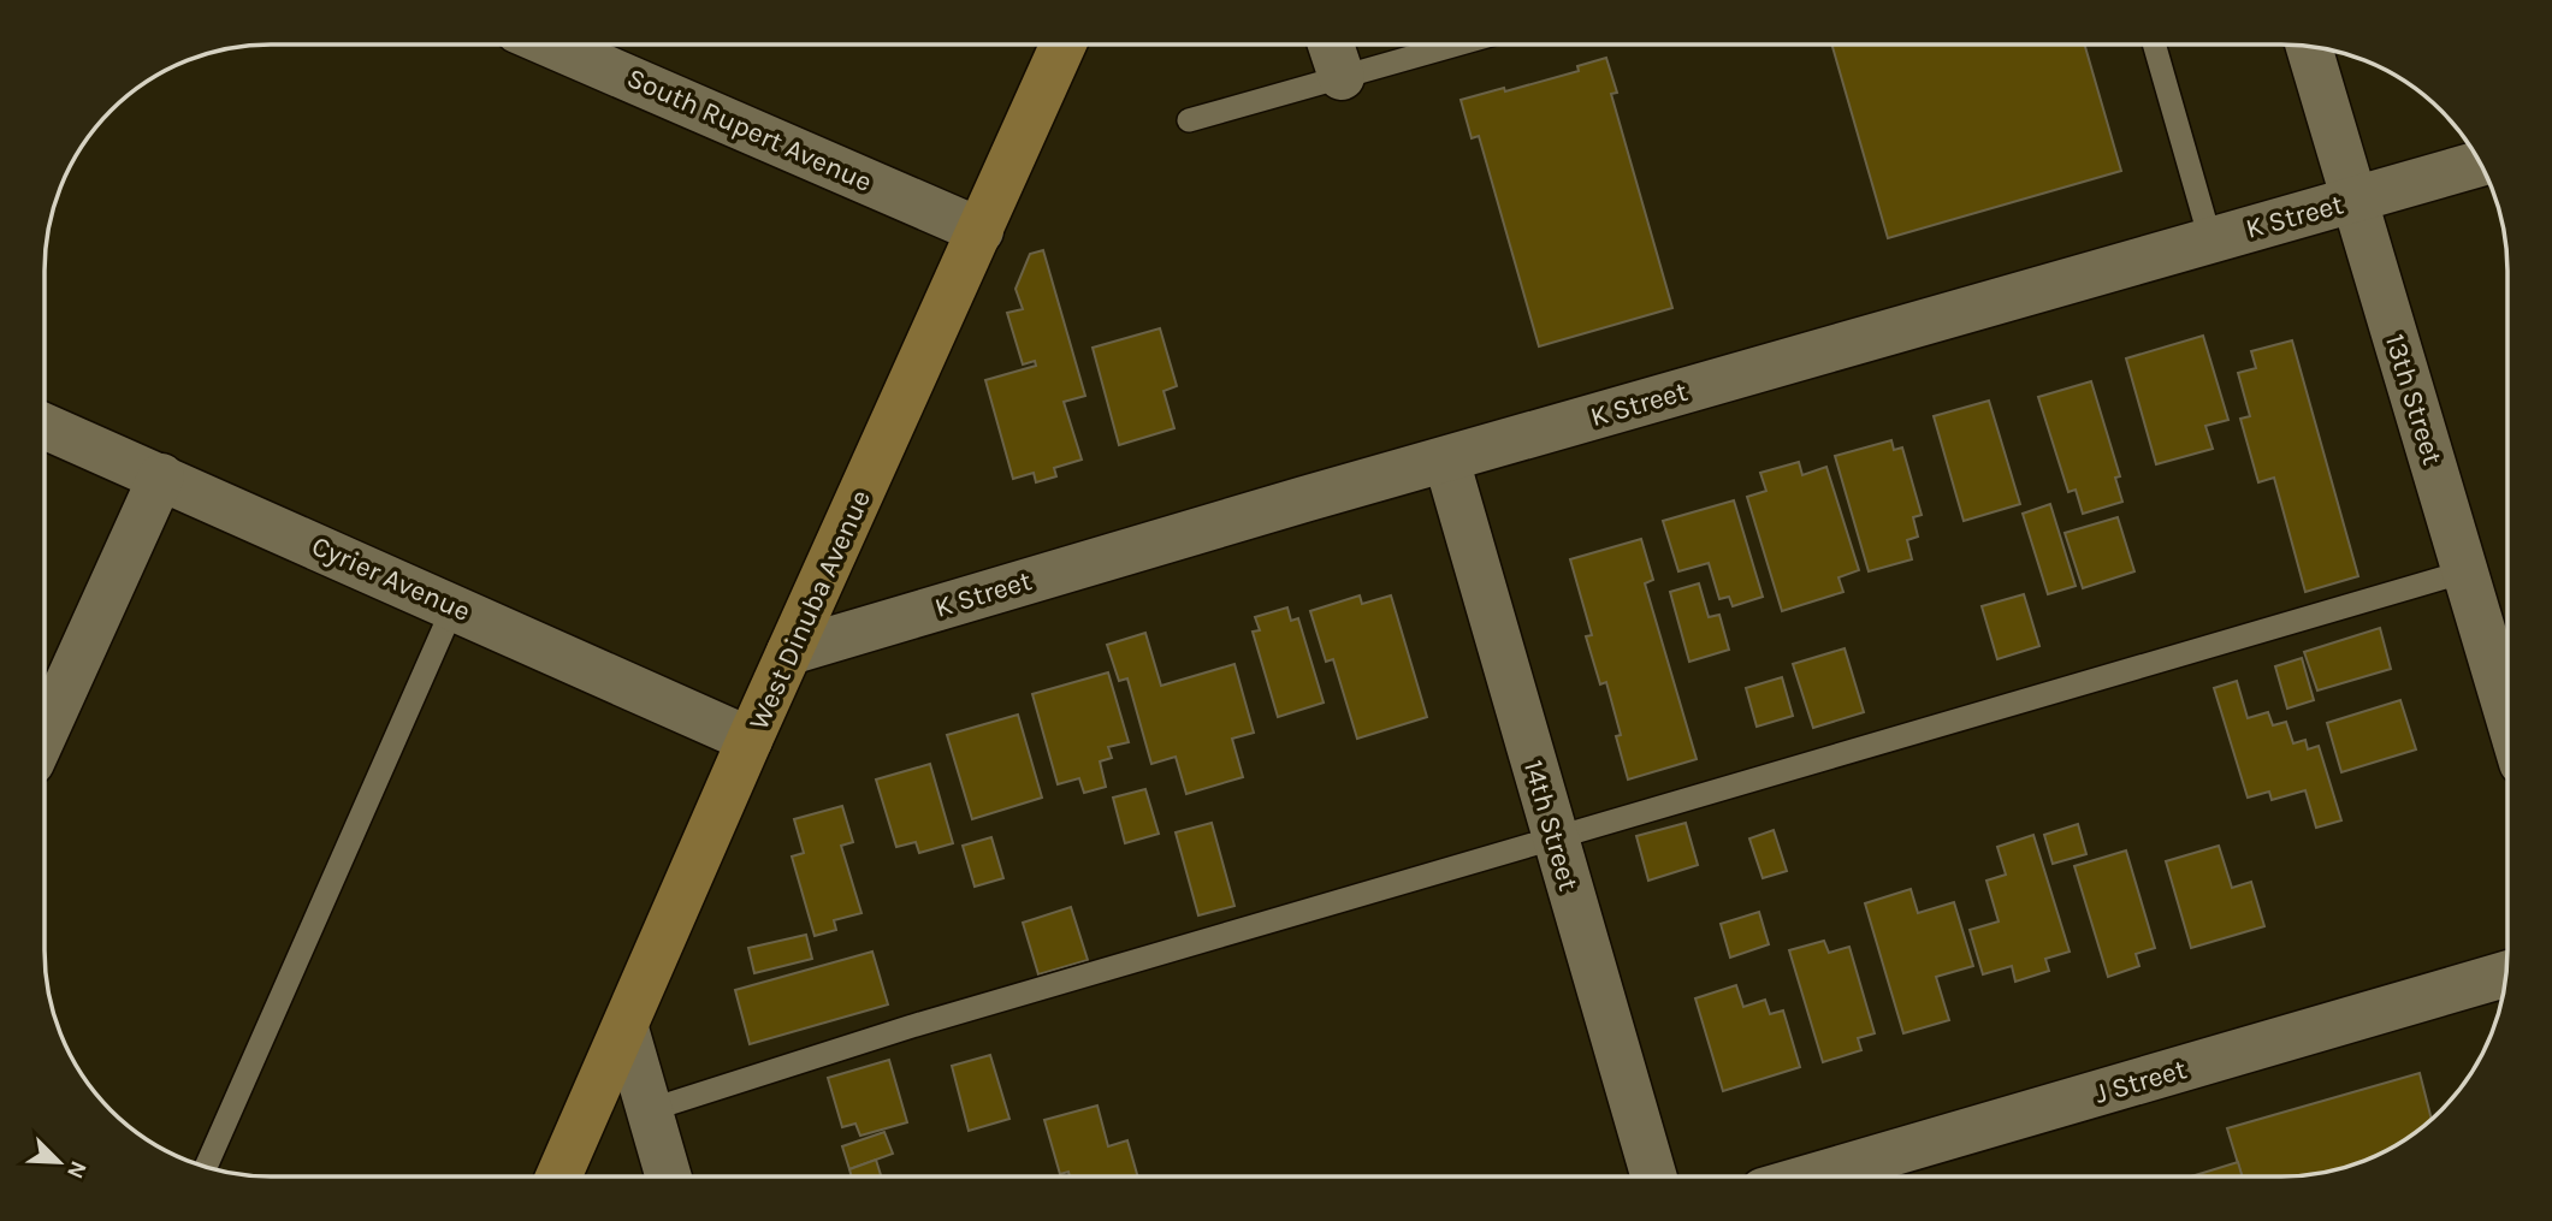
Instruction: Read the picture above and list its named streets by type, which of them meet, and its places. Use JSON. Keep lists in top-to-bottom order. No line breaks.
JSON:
{"streets":{"street":["South Rupert Avenue","K Street","13th Street","Cyrier Avenue","West Dinuba Avenue","14th Street","J Street"]},"crossings":[["South Rupert Avenue","West Dinuba Avenue"],["K Street","13th Street"],["K Street","West Dinuba Avenue"],["K Street","14th Street"],["Cyrier Avenue","West Dinuba Avenue"]],"north":"bottom right"}
